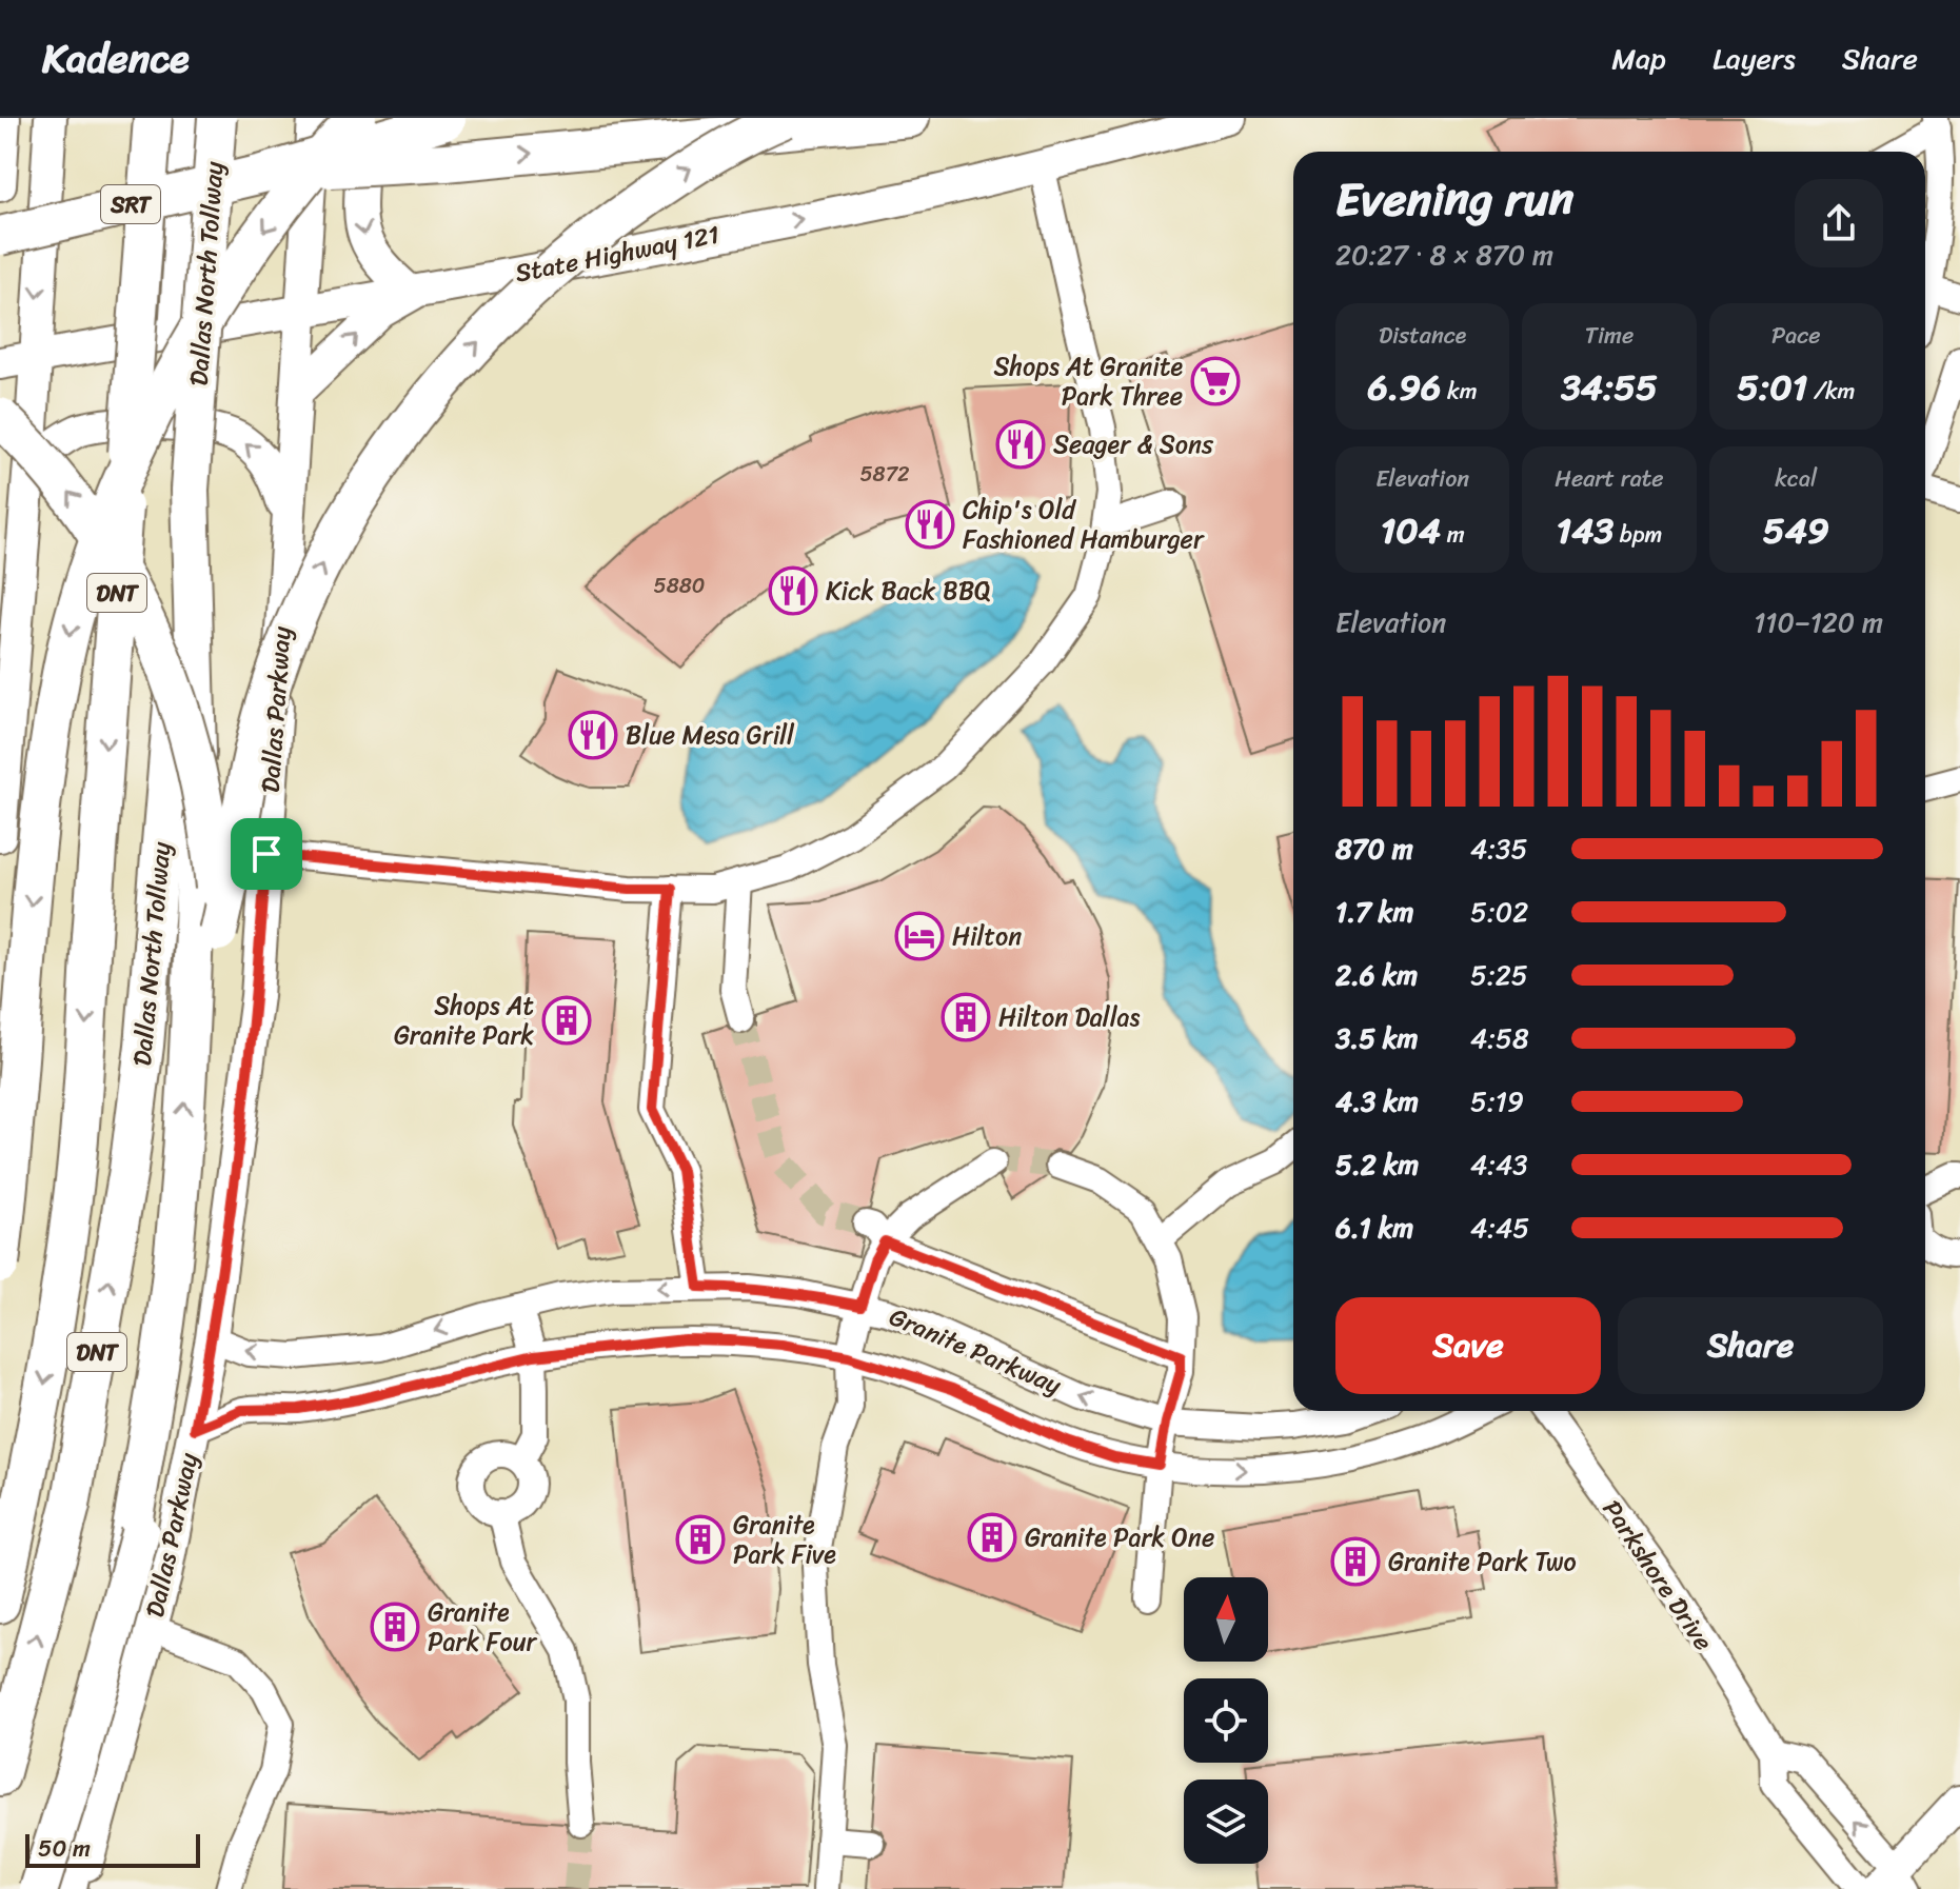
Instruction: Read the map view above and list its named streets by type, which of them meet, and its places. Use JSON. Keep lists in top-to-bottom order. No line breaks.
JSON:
{"streets":{"highway":["SRT","Dallas North Tollway","DNT"],"main road":["State Highway 121","Dallas Parkway"],"street":["Granite Parkway","Parkshore Drive"]},"crossings":[["State Highway 121","Dallas Parkway"],["Dallas Parkway","Granite Parkway"]],"one_way":["State Highway 121"],"places":{"supermarket":["Shops At Granite Park Three"],"restaurant":["Seager & Sons","Chip's Old Fashioned Hamburger","Kick Back BBQ","Blue Mesa Grill"],"hotel":["Hilton"],"building":["Hilton Dallas","Shops At Granite Park","Granite Park One","Granite Park Five","Granite Park Two","Granite Park Four"]},"house_numbers":["5872","5880"],"scale_bar":"50 m","north":"top","page":{"header":"Kadence","nav":["Map","Layers","Share"],"heading":["Evening run","20:27 · 8 × 870 m"],"stats":[["Distance","6.96 km"],["Time","34:55"],["Pace","5:01 /km"],["Elevation","104 m"],["Heart rate","143 bpm"],["kcal","549"]],"chart":["Elevation","110–120 m"],"list":[{"name":"870 m","note":"4:35"},{"name":"1.7 km","note":"5:02"},{"name":"2.6 km","note":"5:25"},{"name":"3.5 km","note":"4:58"},{"name":"4.3 km","note":"5:19"},{"name":"5.2 km","note":"4:43"},{"name":"6.1 km","note":"4:45"}],"buttons":["Save","Share"],"scale":"50 m"}}
